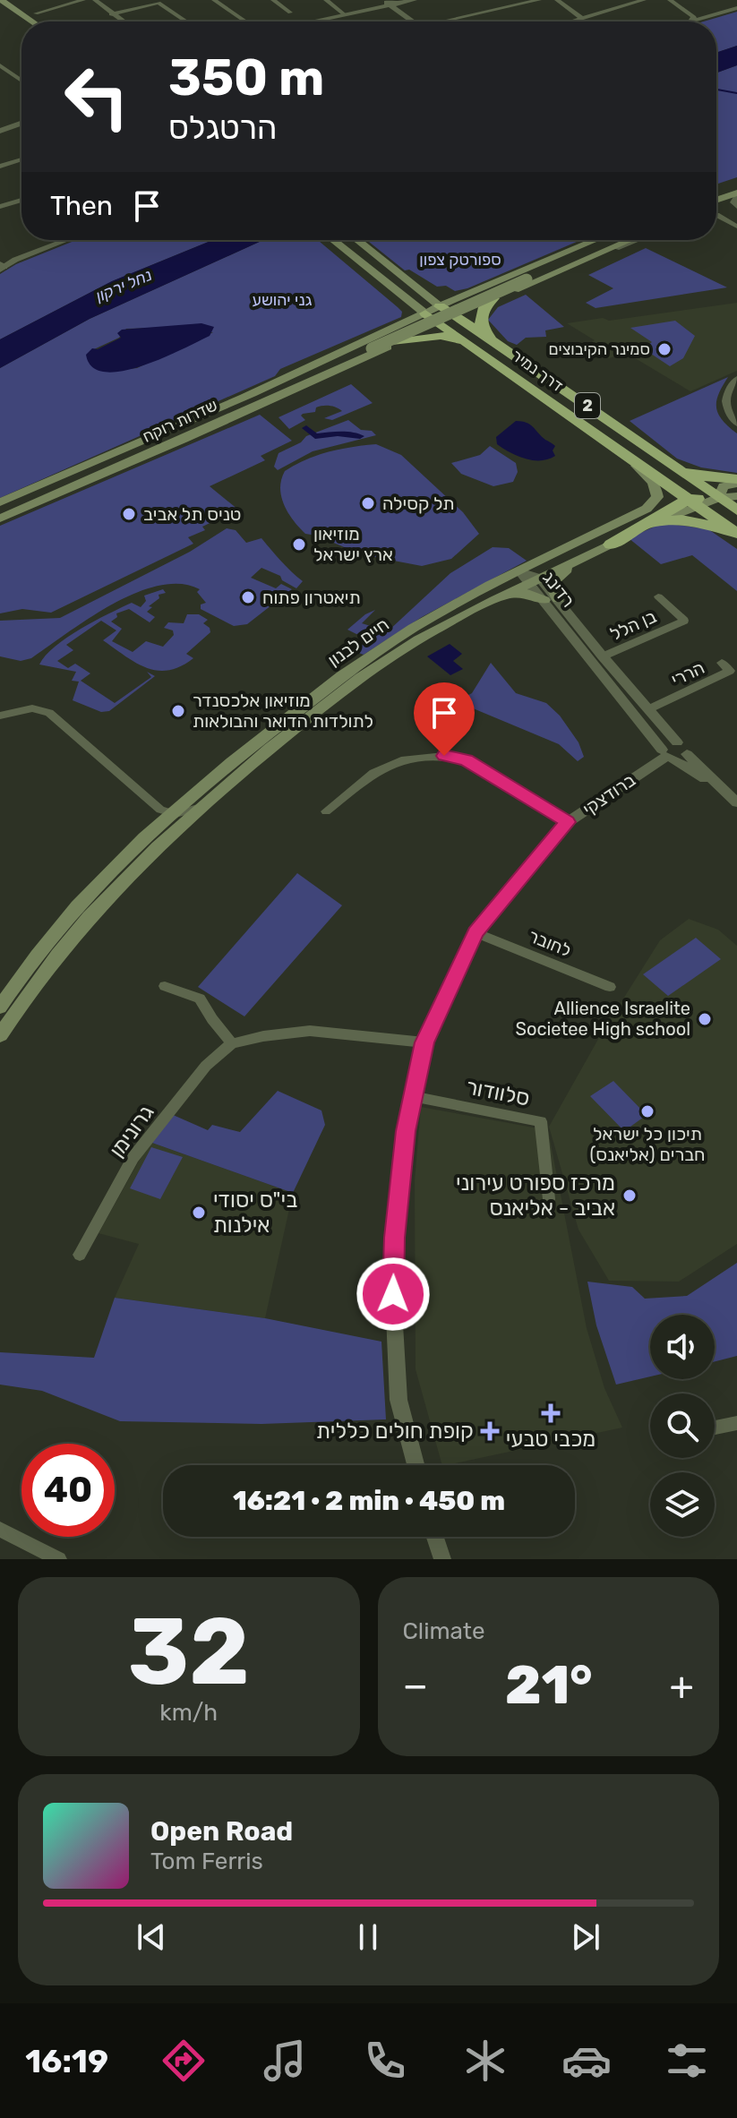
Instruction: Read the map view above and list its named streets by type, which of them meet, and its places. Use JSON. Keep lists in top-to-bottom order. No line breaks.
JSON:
{"streets":{"highway":["דרך נמיר","2"],"main road":["שדרות רוקח","חיים לבנון"],"street":["רדינג","בן הלל","הררי","ברודצקי","לחובר","סלוודור","גרונימן"]},"crossings":[["דרך נמיר","חיים לבנון"],["רדינג","בן הלל"],["רדינג","חיים לבנון"],["רדינג","הררי"],["רדינג","ברודצקי"],["ברודצקי","לחובר"],["ברודצקי","סלוודור"],["ברודצקי","גרונימן"]],"water":["נחל ירקון"],"parks":["ספורטק צפון","גני יהושע"],"places":{"other":["סמינר הקיבוצים","תל קסילה","טניס תל אביב","מוזיאון ארץ ישראל","תיאטרון פתוח","מוזיאון אלכסנדר לתולדות הדואר והבולאות","Allience Israelite Societee High school","תיכון כל ישראל חברים (אליאנס)","מרכז ספורט עירוני אביב - אליאנס","בי\"ס יסודי אילנות"],"health":["מכבי טבעי","קופת חולים כללית"]},"page":{"turn":["350 m","הרטגלס"],"then":"Then","limit":"40","trip":"16:21 · 2 min · 450 m","tile":[["32","km/h"],"Climate"],"heat":["−","21°","+"],"song":["Open Road","Tom Ferris"],"tabs":"16:19"}}
